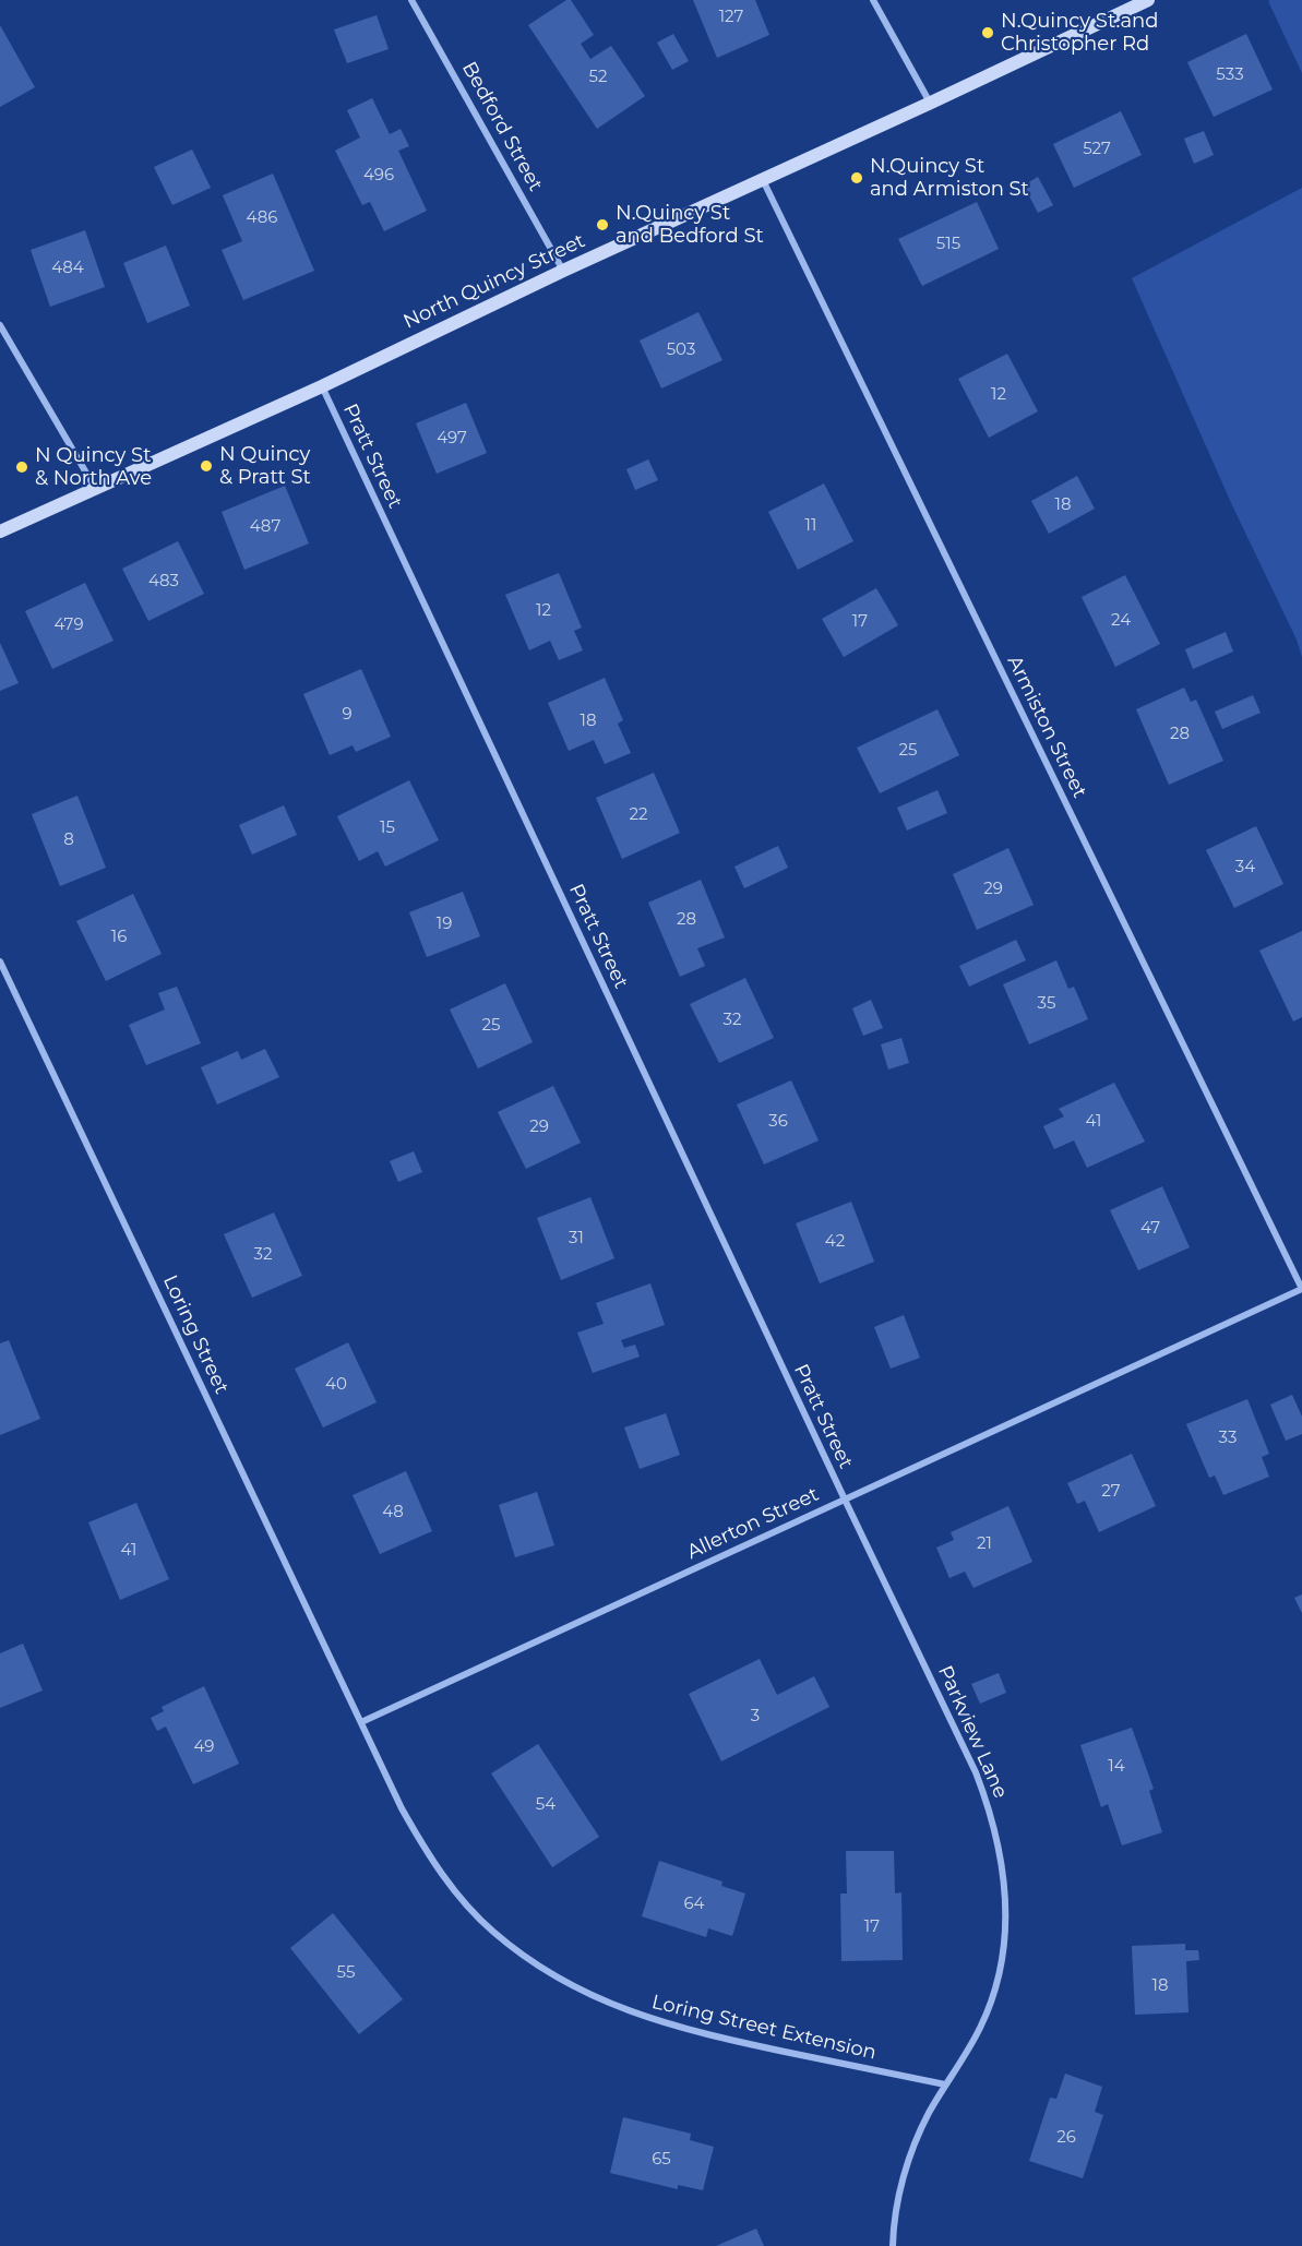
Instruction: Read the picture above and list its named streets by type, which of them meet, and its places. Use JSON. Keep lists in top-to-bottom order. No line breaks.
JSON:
{"streets":{"main road":["North Quincy Street"],"street":["Bedford Street","Pratt Street","Armiston Street","Loring Street","Allerton Street","Parkview Lane","Loring Street Extension"]},"crossings":[["Bedford Street","North Quincy Street"],["North Quincy Street","Pratt Street"],["North Quincy Street","Armiston Street"],["Pratt Street","Allerton Street"],["Pratt Street","Parkview Lane"],["Armiston Street","Allerton Street"],["Loring Street","Allerton Street"],["Loring Street","Loring Street Extension"],["Allerton Street","Parkview Lane"],["Allerton Street","Loring Street Extension"],["Parkview Lane","Loring Street Extension"]],"places":["N.Quincy St.and Christopher Rd","N.Quincy St and Armiston St","N.Quincy St and Bedford St","N Quincy & Pratt St","N Quincy St & North Ave"],"house_numbers":["127","533","52","527","496","486","515","484","503","12","497","18","11","487","483","12","24","17","479","9","18","28","25","22","15","8","34","29","28","19","16","35","32","25","36","41","29","47","31","42","32","40","33","27","48","21","41","3","49","14","54","64","17","55","18","26","65"]}
